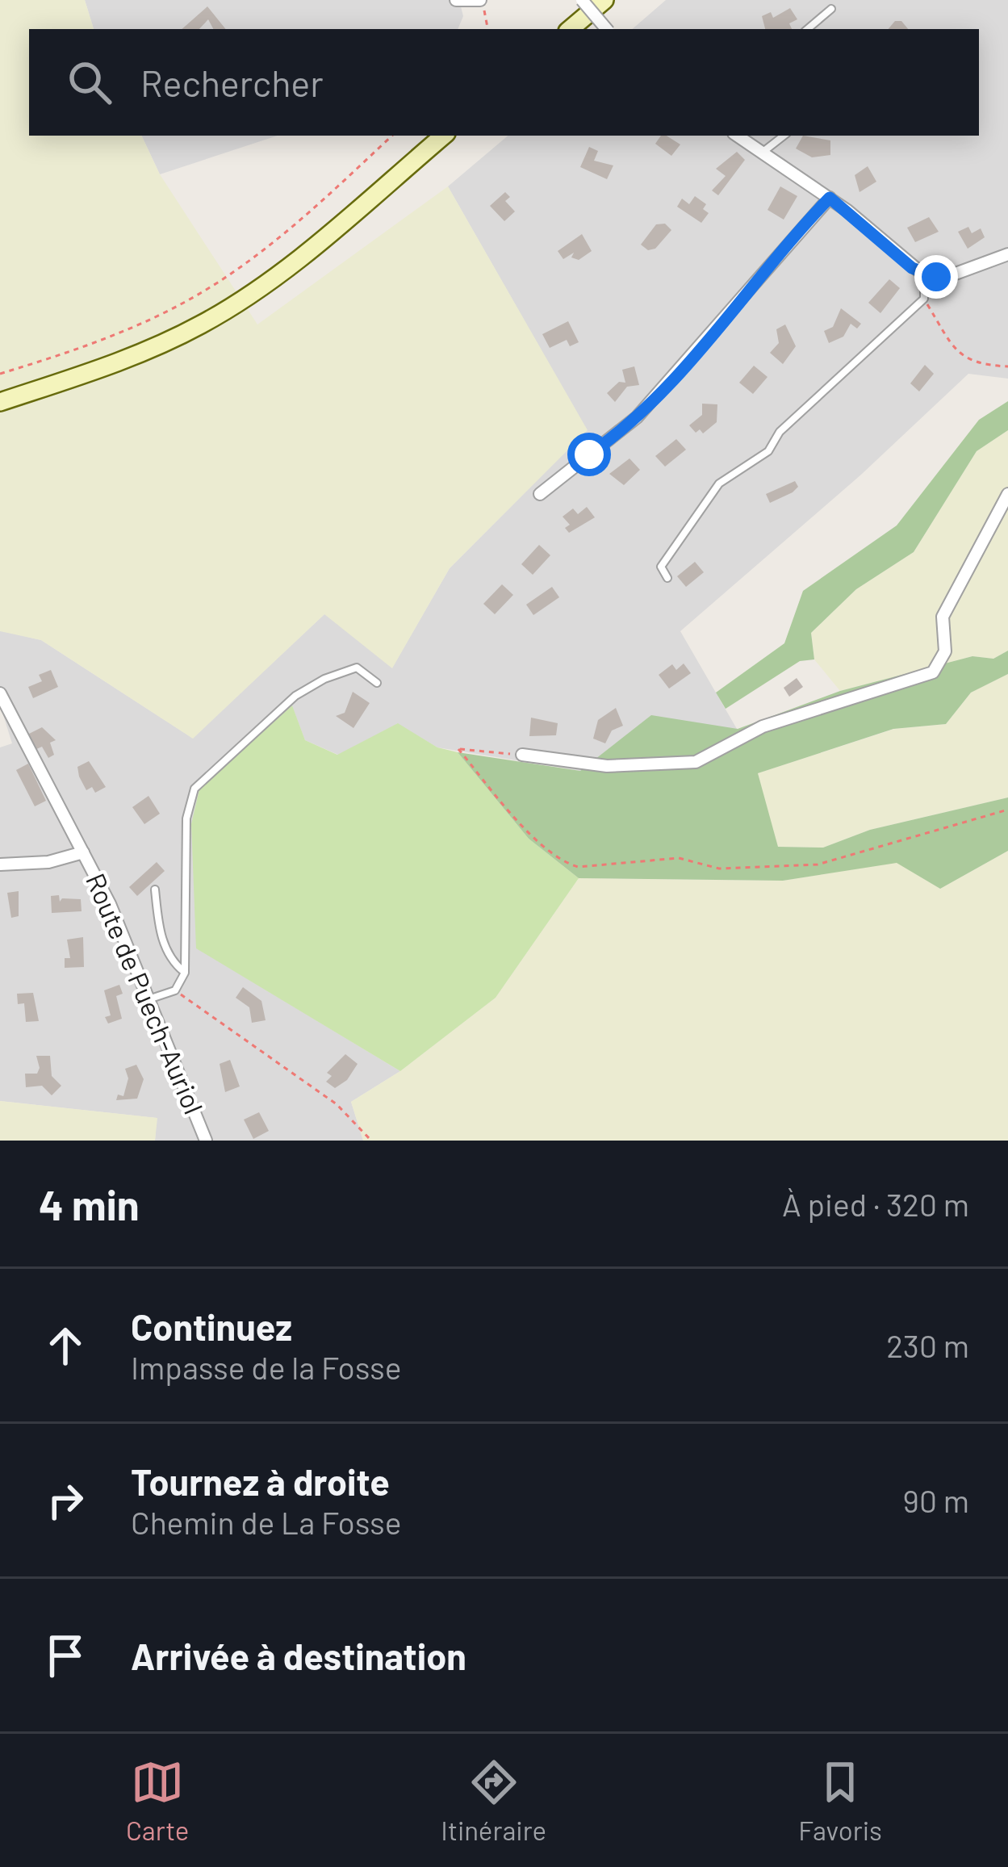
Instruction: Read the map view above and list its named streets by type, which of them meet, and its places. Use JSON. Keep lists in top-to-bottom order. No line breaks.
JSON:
{"streets":{"street":["Route de Puech-Auriol"]},"page":{"search":"Rechercher","heading":["4 min","À pied · 320 m"],"list":[["Continuez","Impasse de la Fosse","230 m"],["Tournez à droite","Chemin de La Fosse","90 m"],"Arrivée à destination"],"nav":["Carte","Itinéraire","Favoris"]}}
